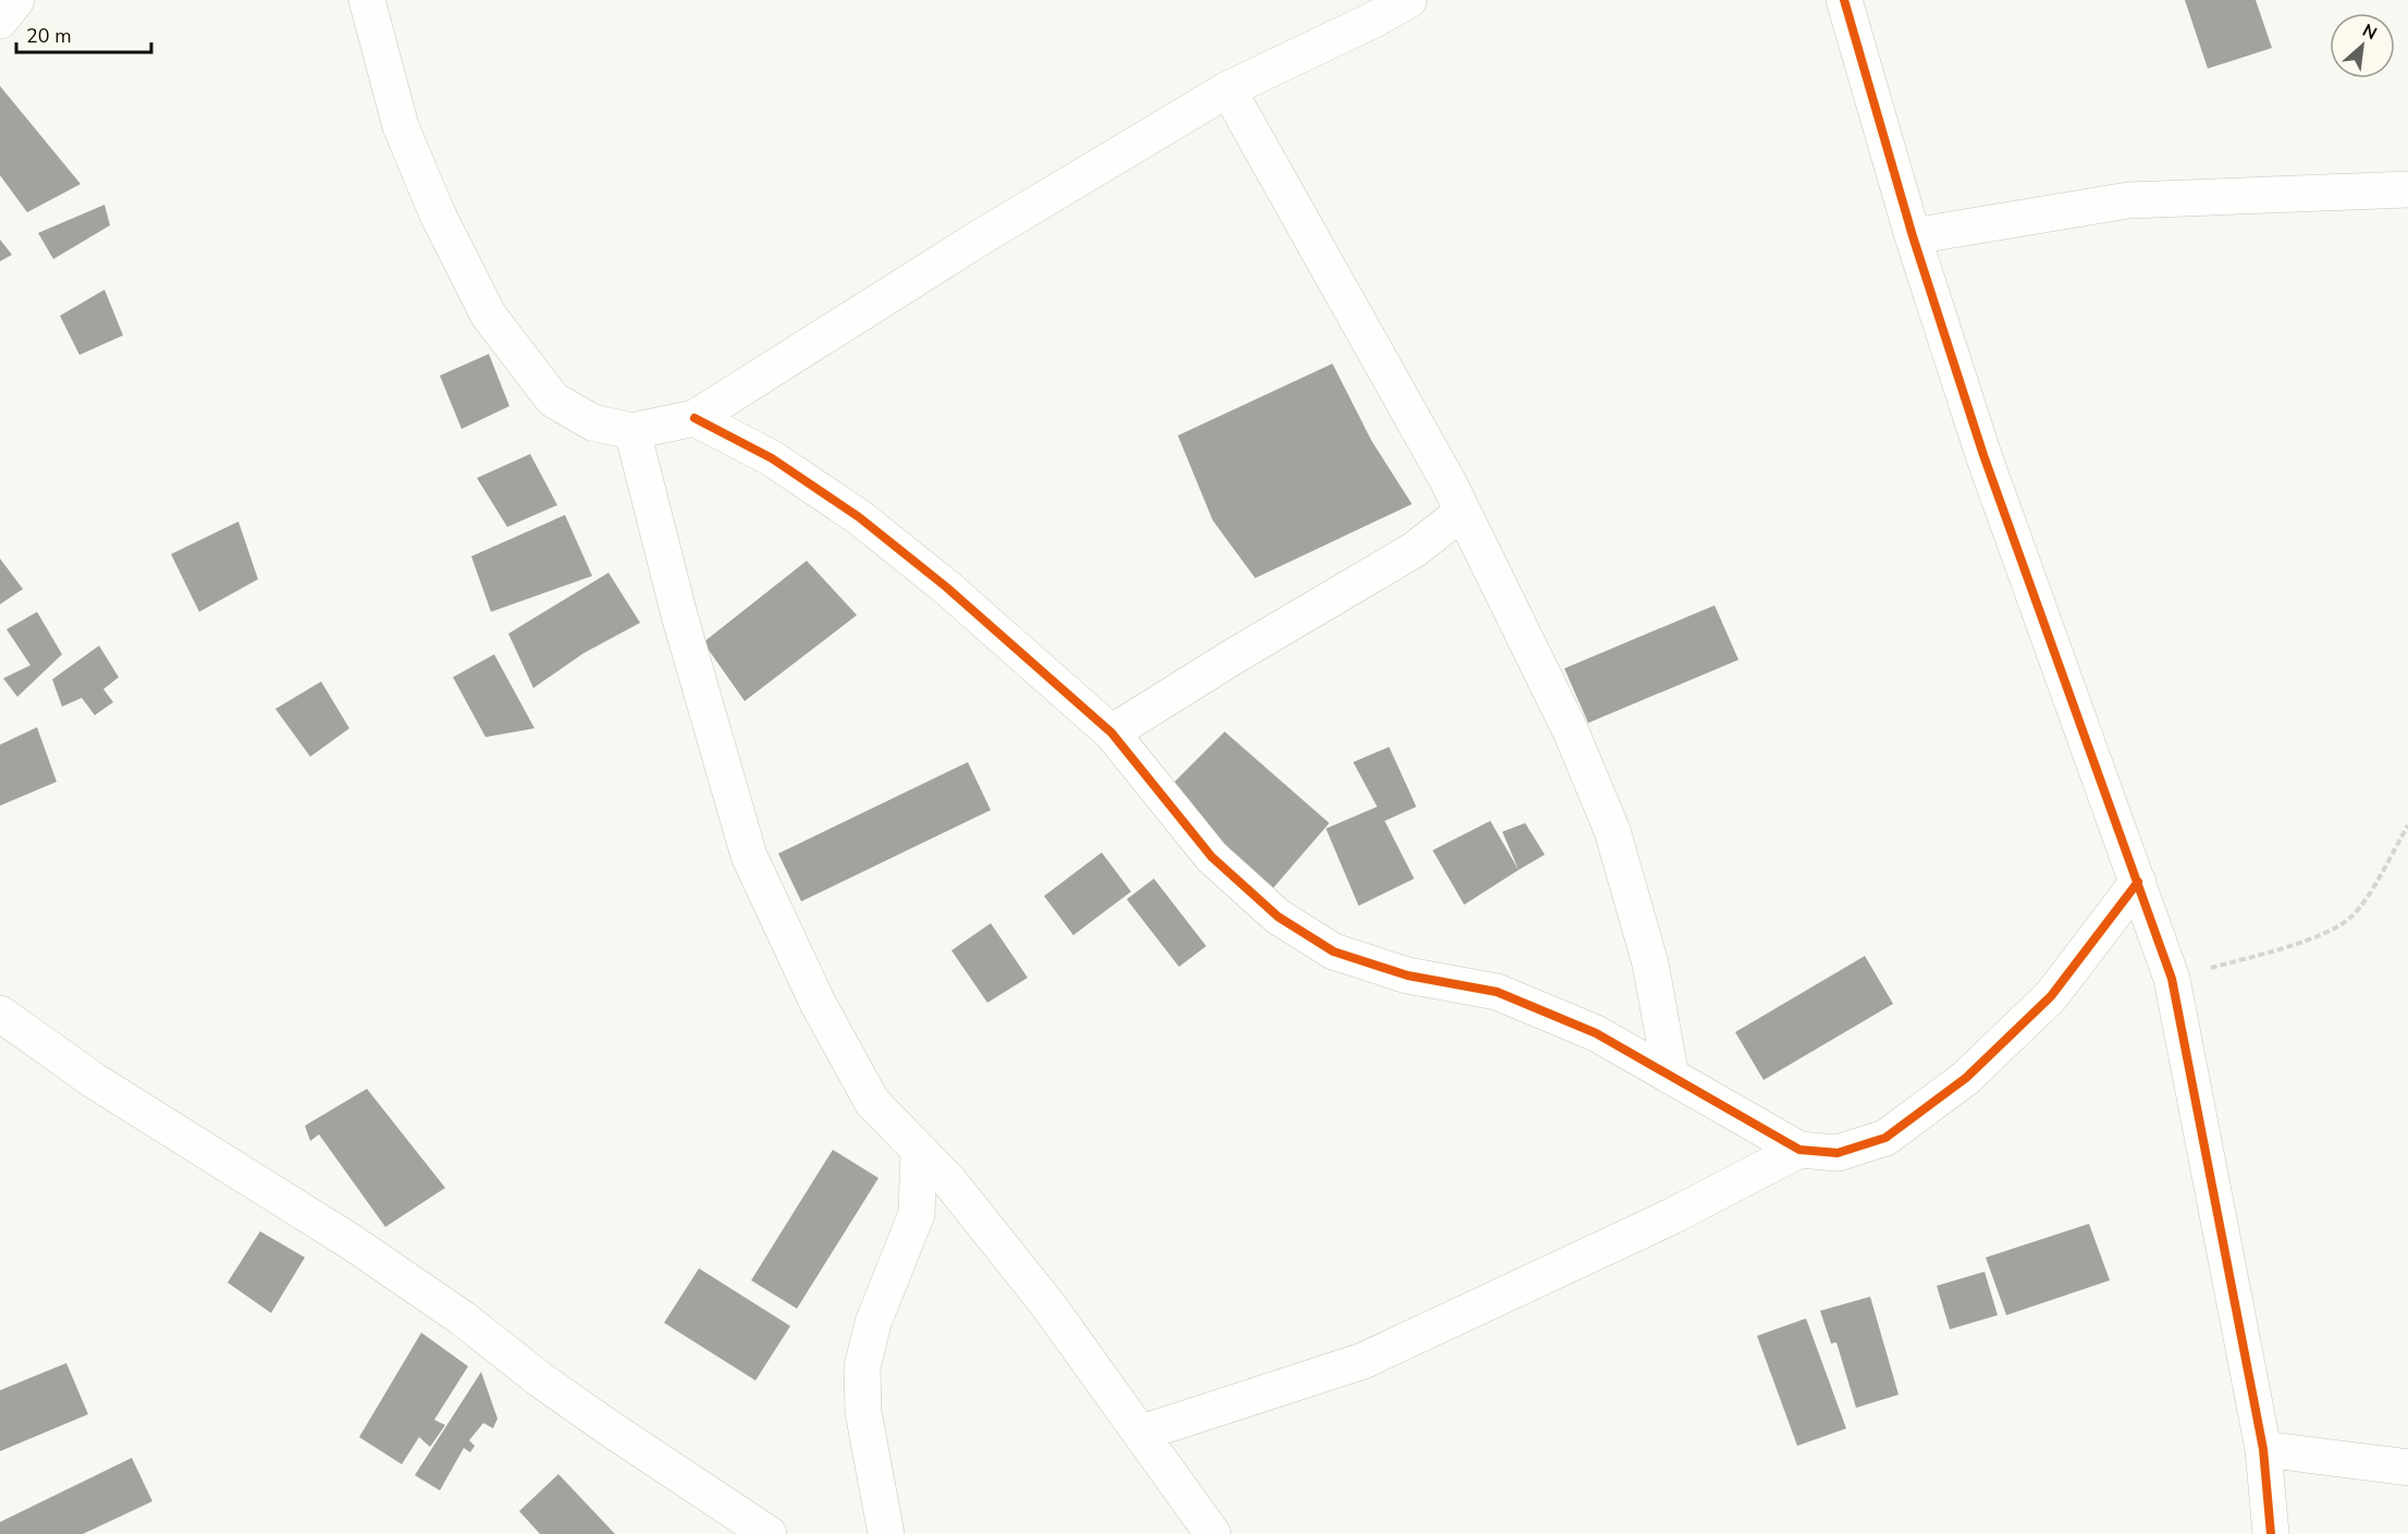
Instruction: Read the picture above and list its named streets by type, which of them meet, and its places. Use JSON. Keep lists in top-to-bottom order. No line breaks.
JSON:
{"scale_bar":"20 m","north":"top right"}
